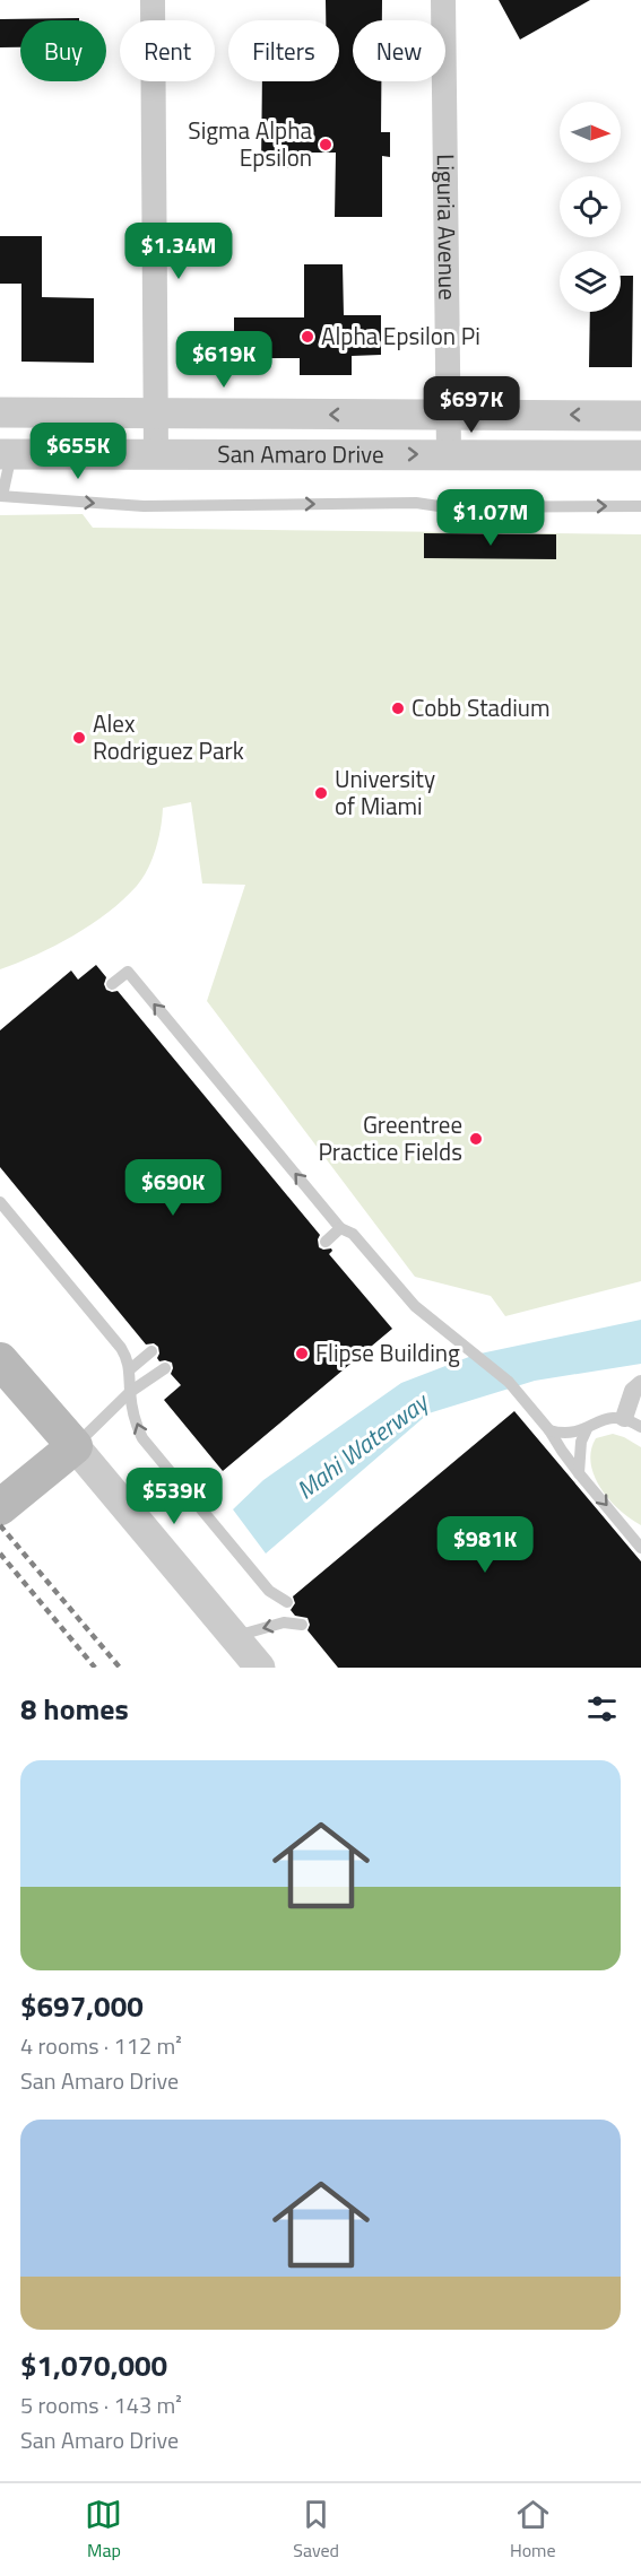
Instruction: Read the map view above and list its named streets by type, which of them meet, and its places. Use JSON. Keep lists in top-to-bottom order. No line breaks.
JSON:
{"streets":{"street":["Liguria Avenue","San Amaro Drive"]},"crossings":[["Liguria Avenue","San Amaro Drive"]],"water":["Mahi Waterway"],"places":["Sigma Alpha Epsilon","Alpha Epsilon Pi","Cobb Stadium","Alex Rodriguez Park","University of Miami","Greentree Practice Fields","Flipse Building"],"north":"right","page":{"chip":["Buy","Rent","Filters","New"],"price":["$1.34M","$619K","$697K","$655K","$1.07M","$690K","$539K","$981K"],"heading":"8 homes","list":[{"name":"$697,000","note":"4 rooms · 112 m² · San Amaro Drive"},{"name":"$1,070,000","note":"5 rooms · 143 m² · San Amaro Drive"}],"tabs":["Map","Saved","Home"]}}
